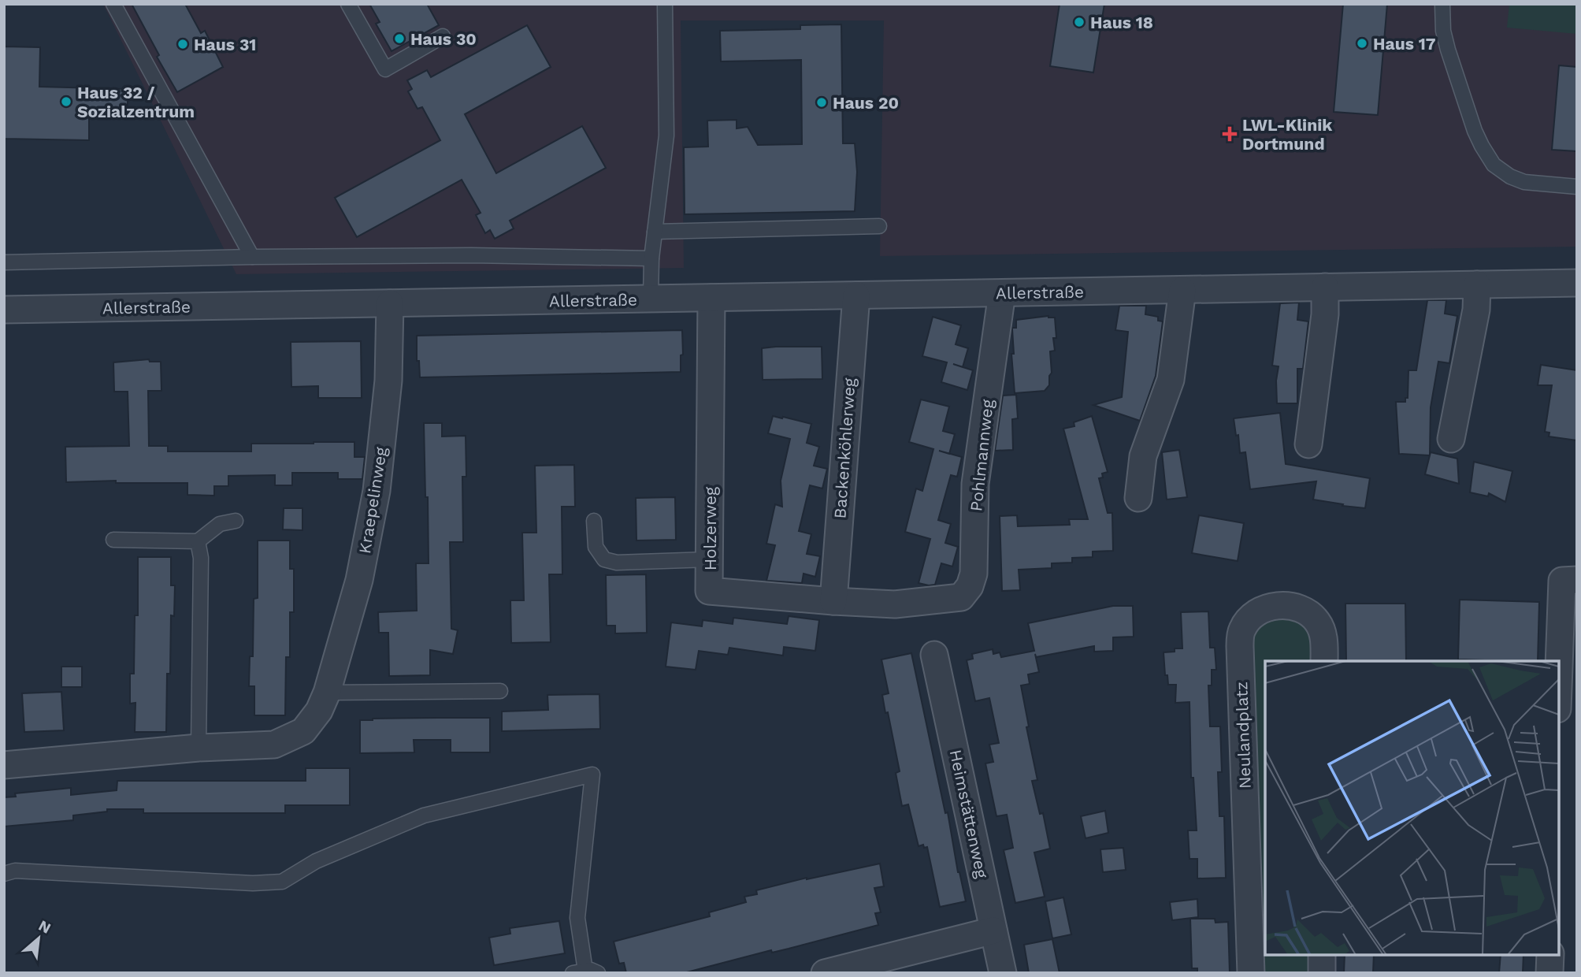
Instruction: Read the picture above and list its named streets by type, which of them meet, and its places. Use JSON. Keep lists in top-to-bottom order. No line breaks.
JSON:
{"streets":{"street":["Allerstraße","Backenköhlerweg","Pohlmannweg","Kraepelinweg","Holzerweg","Neulandplatz","Heimstättenweg"]},"crossings":[["Allerstraße","Backenköhlerweg"],["Allerstraße","Pohlmannweg"],["Allerstraße","Kraepelinweg"],["Allerstraße","Holzerweg"],["Backenköhlerweg","Holzerweg"],["Pohlmannweg","Holzerweg"]],"places":{"other":["Haus 18","Haus 30","Haus 17","Haus 31","Haus 32 / Sozialzentrum","Haus 20"],"health":["LWL-Klinik Dortmund"]},"north":"top right"}
